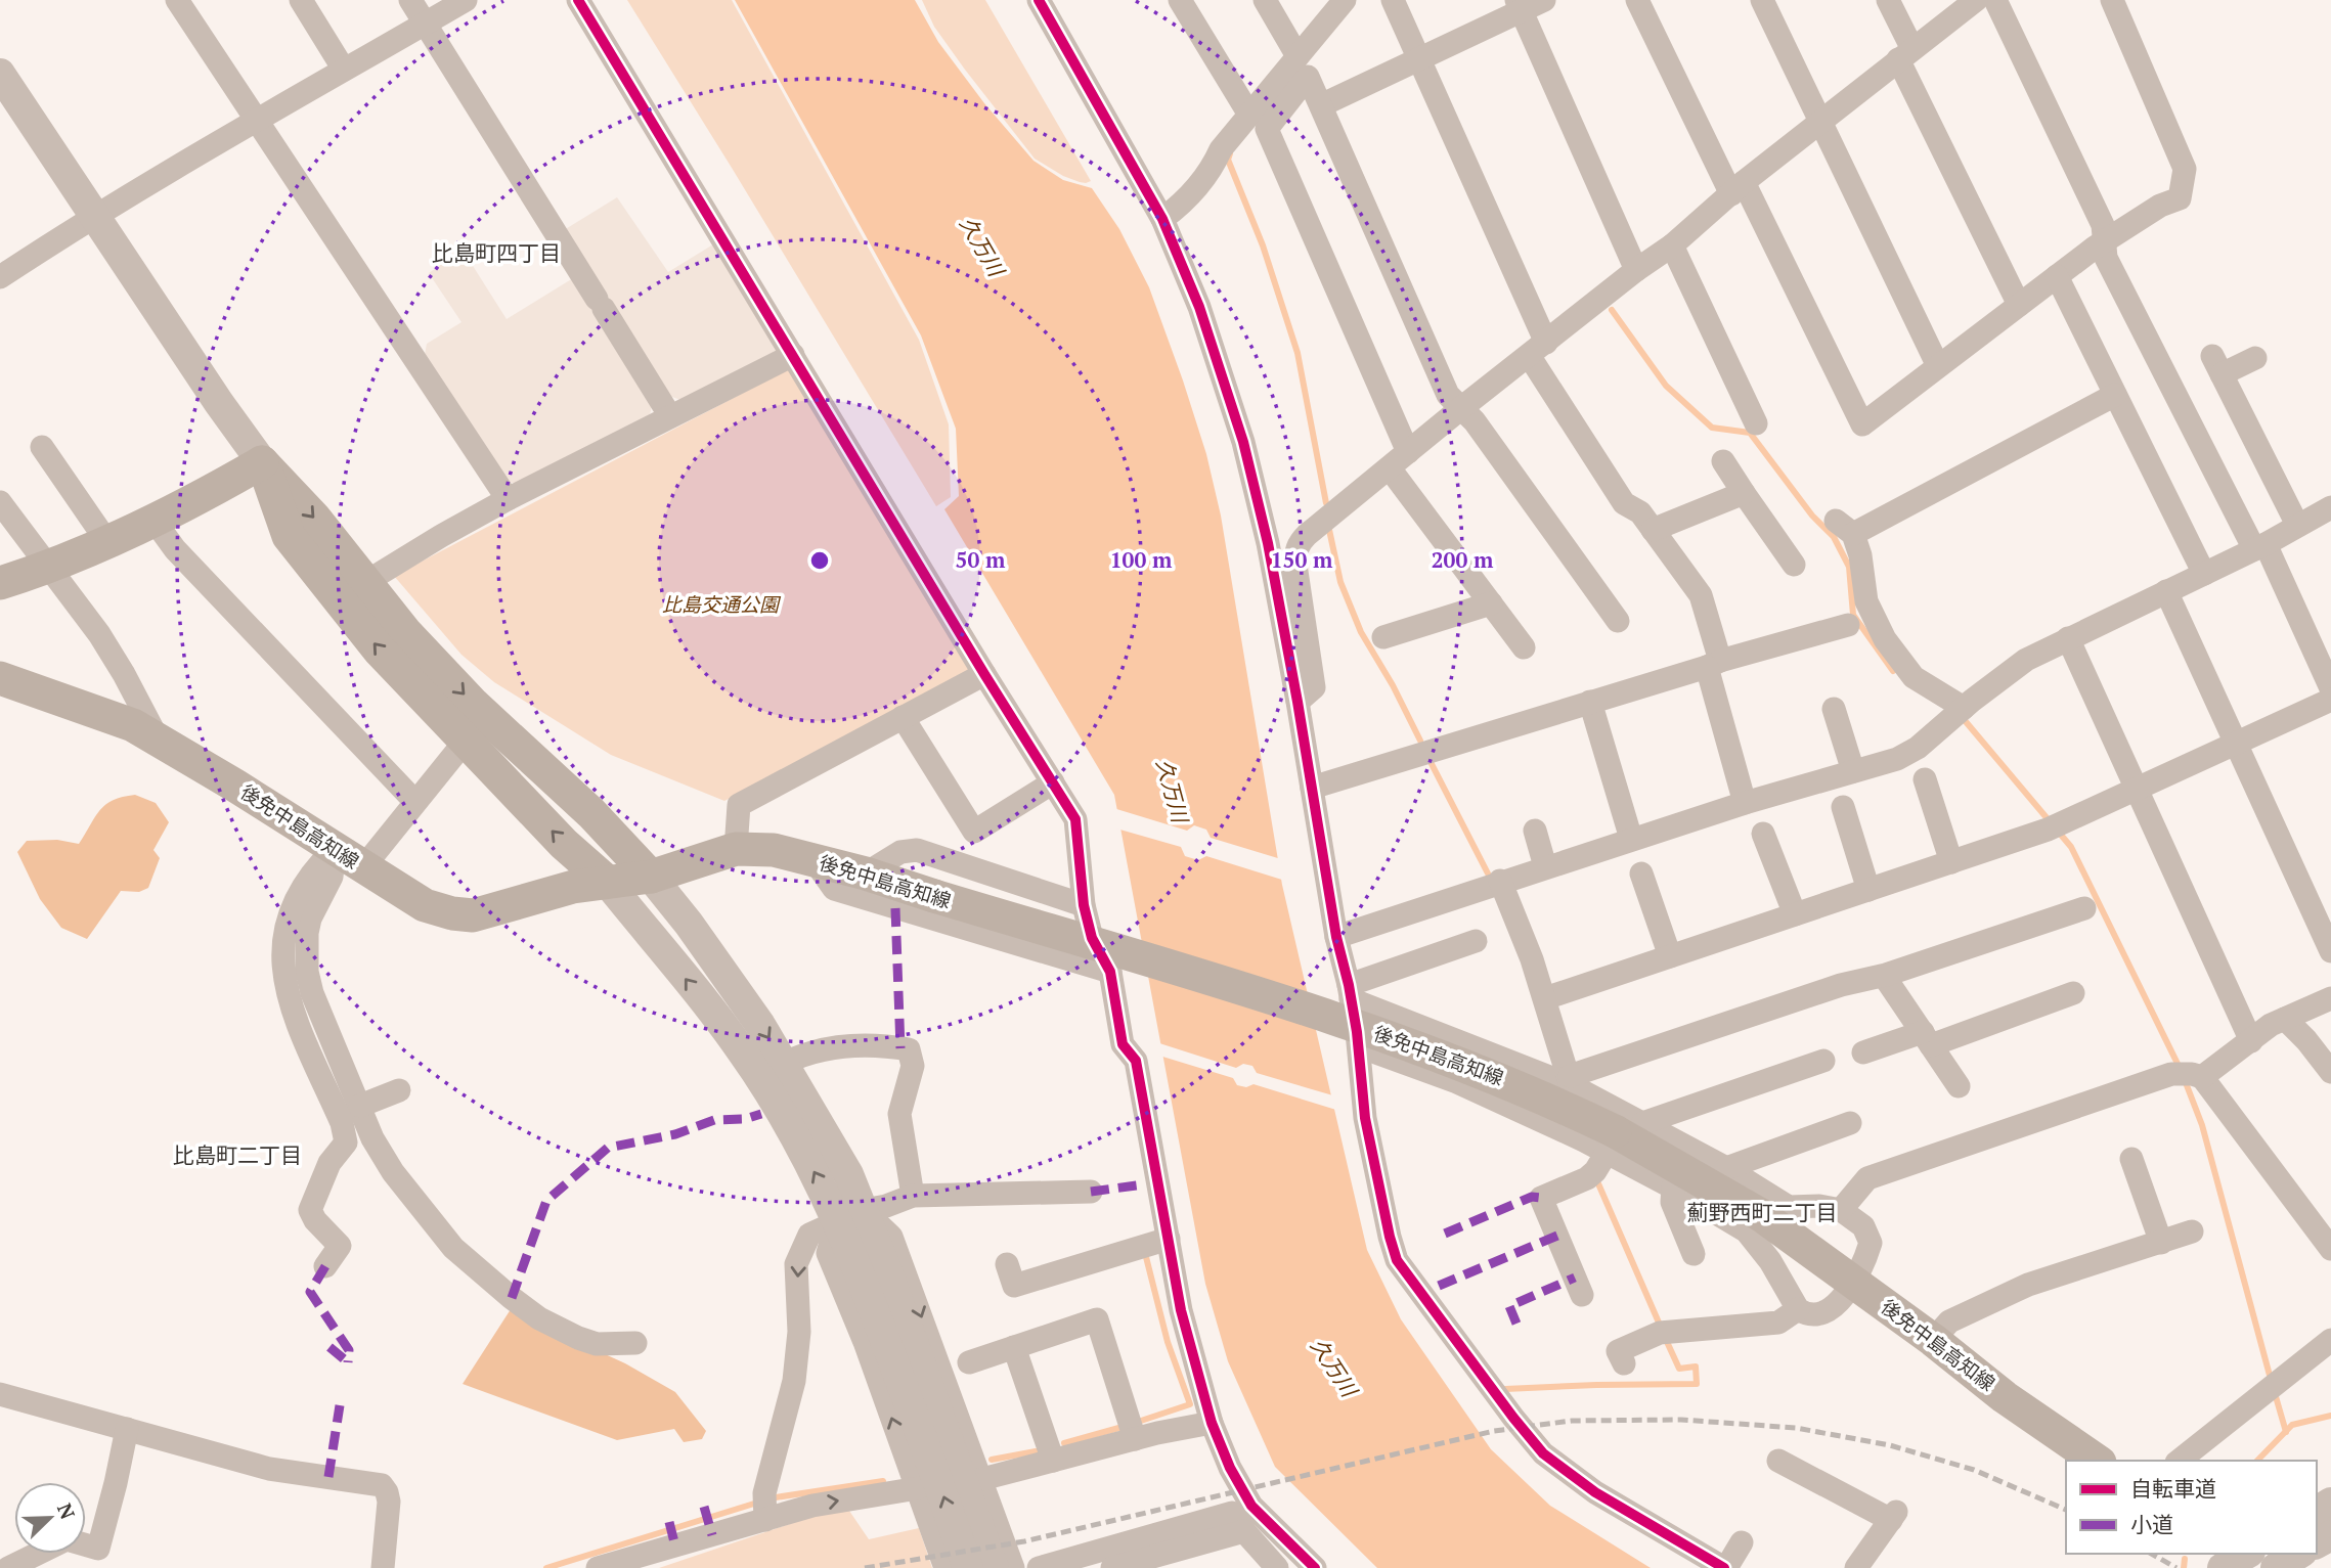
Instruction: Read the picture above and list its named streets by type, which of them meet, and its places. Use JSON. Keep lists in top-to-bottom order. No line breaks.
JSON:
{"streets":{"main road":["後免中島高知線"]},"districts":["比島町四丁目","比島町二丁目","薊野西町二丁目"],"water":["久万川"],"parks":["比島交通公園"],"legend":["自転車道","小道"],"north":"top right","rings":["50 m","100 m","150 m","200 m"]}
